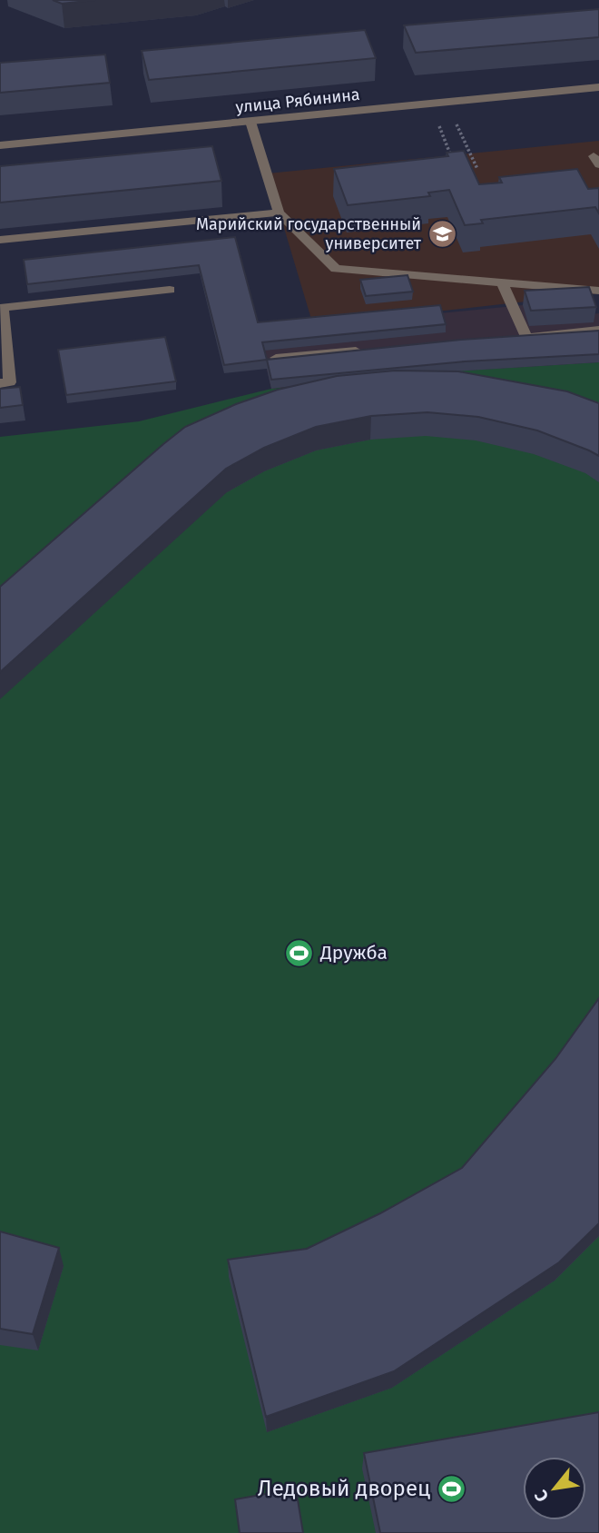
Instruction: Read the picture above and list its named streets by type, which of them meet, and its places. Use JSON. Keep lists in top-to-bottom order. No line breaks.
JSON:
{"streets":{"street":["улица Рябинина"]},"places":{"school or university":["Марийский государственный университет"],"sports":["Дружба","Ледовый дворец"]},"north":"bottom left"}
